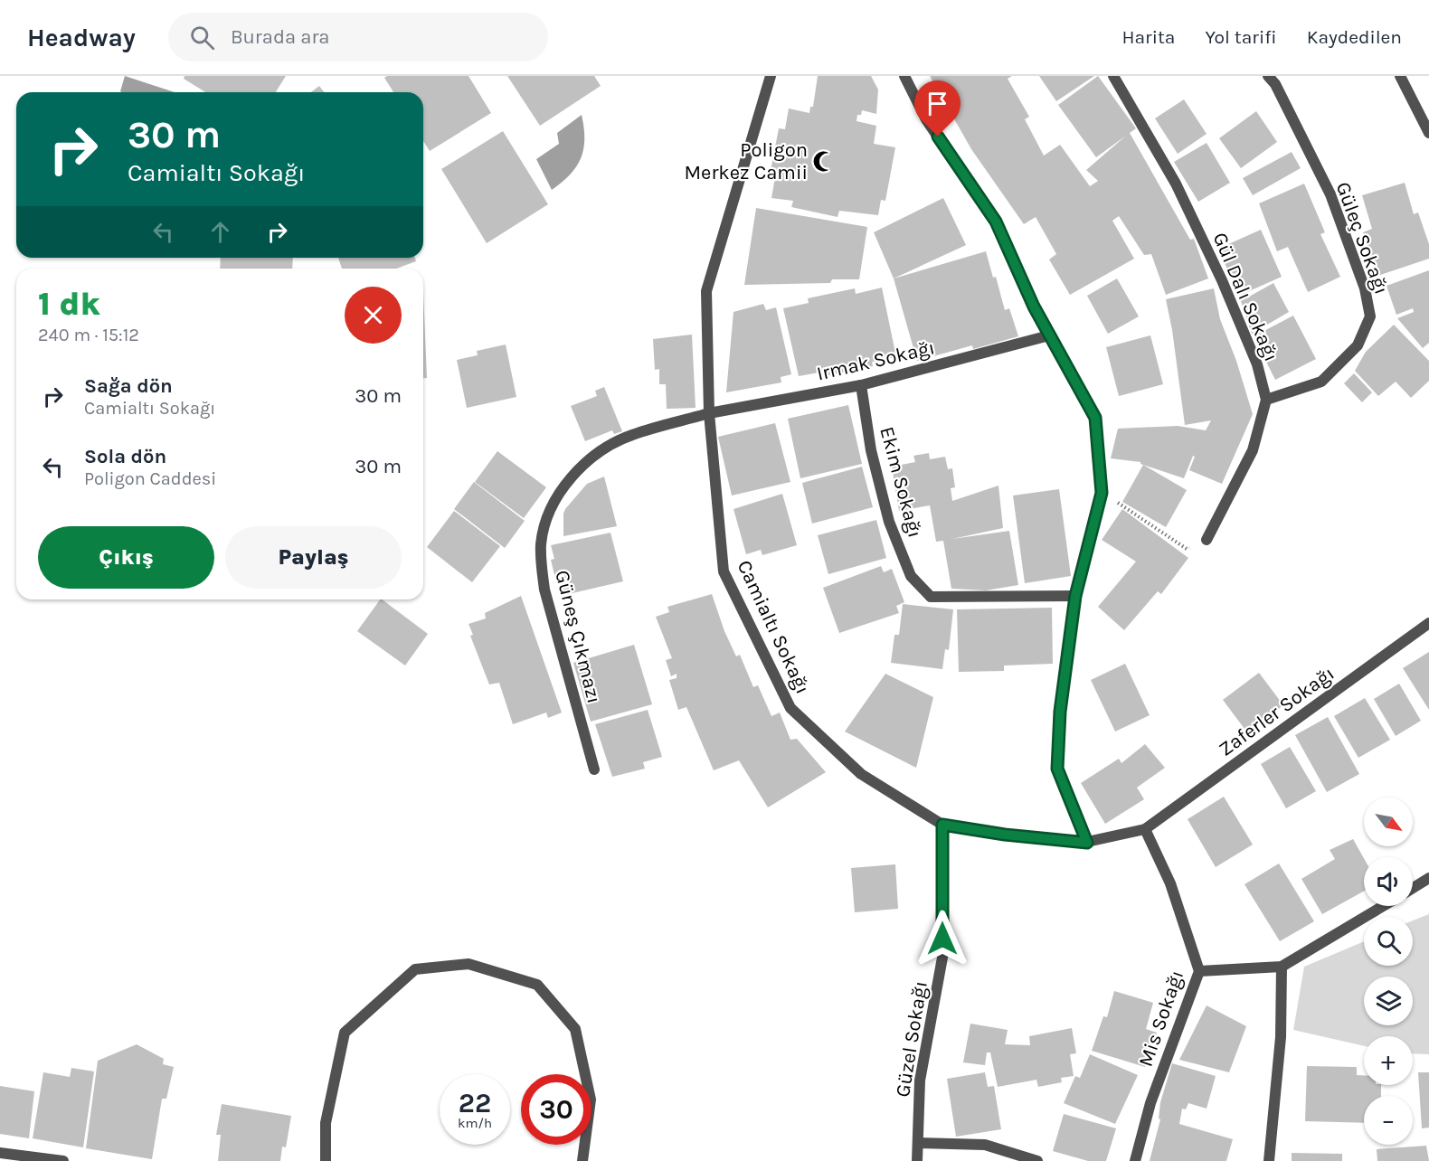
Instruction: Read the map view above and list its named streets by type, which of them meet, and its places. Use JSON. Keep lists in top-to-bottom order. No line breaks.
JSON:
{"streets":{"street":["Güleç Sokağı","Gül Dalı Sokağı","Irmak Sokağı","Ekim Sokağı","Camialtı Sokağı","Güneş Çıkmazı","Zaferler Sokağı","Mis Sokağı","Güzel Sokağı"]},"crossings":[["Güleç Sokağı","Gül Dalı Sokağı"],["Irmak Sokağı","Ekim Sokağı"],["Irmak Sokağı","Camialtı Sokağı"],["Irmak Sokağı","Güneş Çıkmazı"],["Camialtı Sokağı","Güneş Çıkmazı"],["Camialtı Sokağı","Zaferler Sokağı"],["Camialtı Sokağı","Mis Sokağı"],["Camialtı Sokağı","Güzel Sokağı"],["Zaferler Sokağı","Mis Sokağı"]],"places":{"mosque":["Poligon Merkez Camii"]},"north":"bottom right","page":{"header":"Headway","search":"Burada ara","nav":["Harita","Yol tarifi","Kaydedilen"],"turn":["30 m","Camialtı Sokağı"],"heading":["1 dk","240 m · 15:12"],"list":[{"name":"Sağa dön","note":"Camialtı Sokağı","value":"30 m"},{"name":"Sola dön","note":"Poligon Caddesi","value":"30 m"}],"buttons":["Çıkış","Paylaş"],"map_buttons":["+","−"],"speed":"22 km/h","limit":"30"}}
